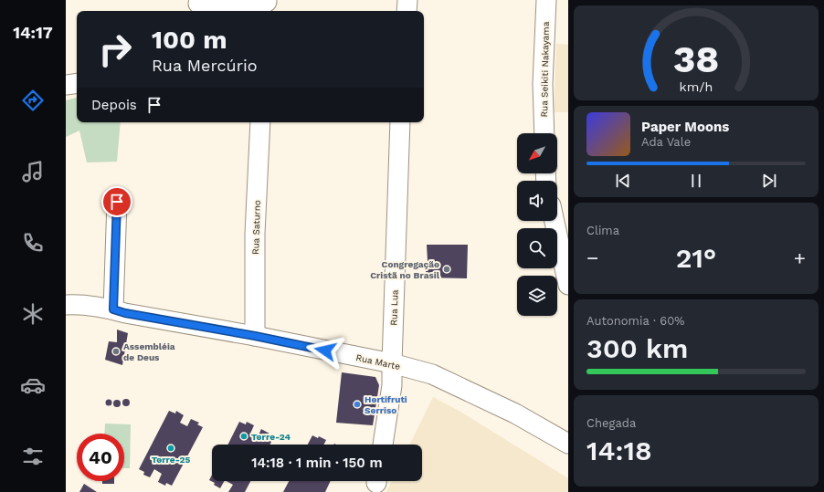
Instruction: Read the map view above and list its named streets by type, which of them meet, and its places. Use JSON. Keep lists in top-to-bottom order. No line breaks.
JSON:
{"streets":{"street":["Rua Seikiti Nakayama","Rua Saturno","Rua Lua","Rua Marte"]},"crossings":[["Rua Saturno","Rua Marte"],["Rua Lua","Rua Marte"]],"places":["Congregação Cristã no Brasil","Assembléia de Deus","Hortifruti Sorriso","Torre-24","Torre-25"],"north":"bottom left","page":{"tabs":"14:17","turn":["100 m","Rua Mercúrio"],"then":"Depois","song":["Paper Moons","Ada Vale"],"tile":["Clima",["Autonomia · 60%","300 km"],["Chegada","14:18"]],"heat":["−","21°","+"],"limit":"40","trip":"14:18 · 1 min · 150 m","gauge":["38","km/h"]}}
